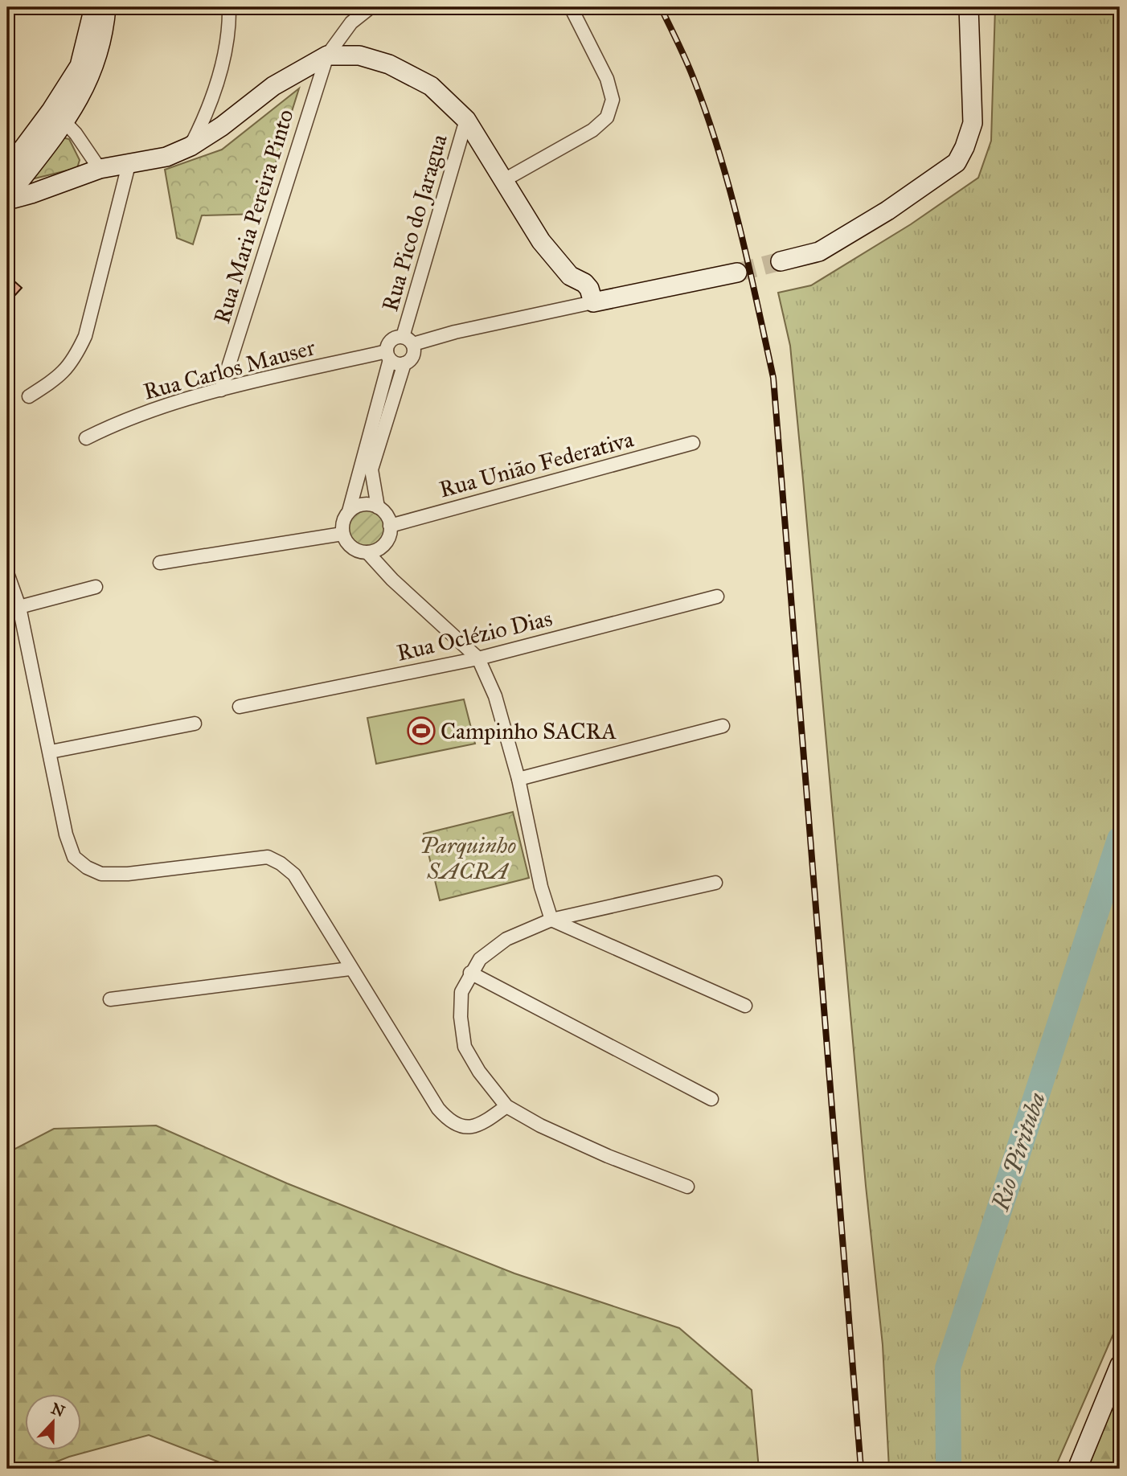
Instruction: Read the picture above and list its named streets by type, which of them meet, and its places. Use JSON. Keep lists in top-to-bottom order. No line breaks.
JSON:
{"streets":{"street":["Rua Maria Pereira Pinto","Rua Pico do Jaragua","Rua Carlos Mauser","Rua União Federativa","Rua Oclézio Dias"]},"crossings":[["Rua Maria Pereira Pinto","Rua Carlos Mauser"],["Rua Pico do Jaragua","Rua Carlos Mauser"]],"water":["Rio Pirituba"],"parks":["Parquinho SACRA"],"places":{"sports":["Campinho SACRA"]},"north":"top"}
